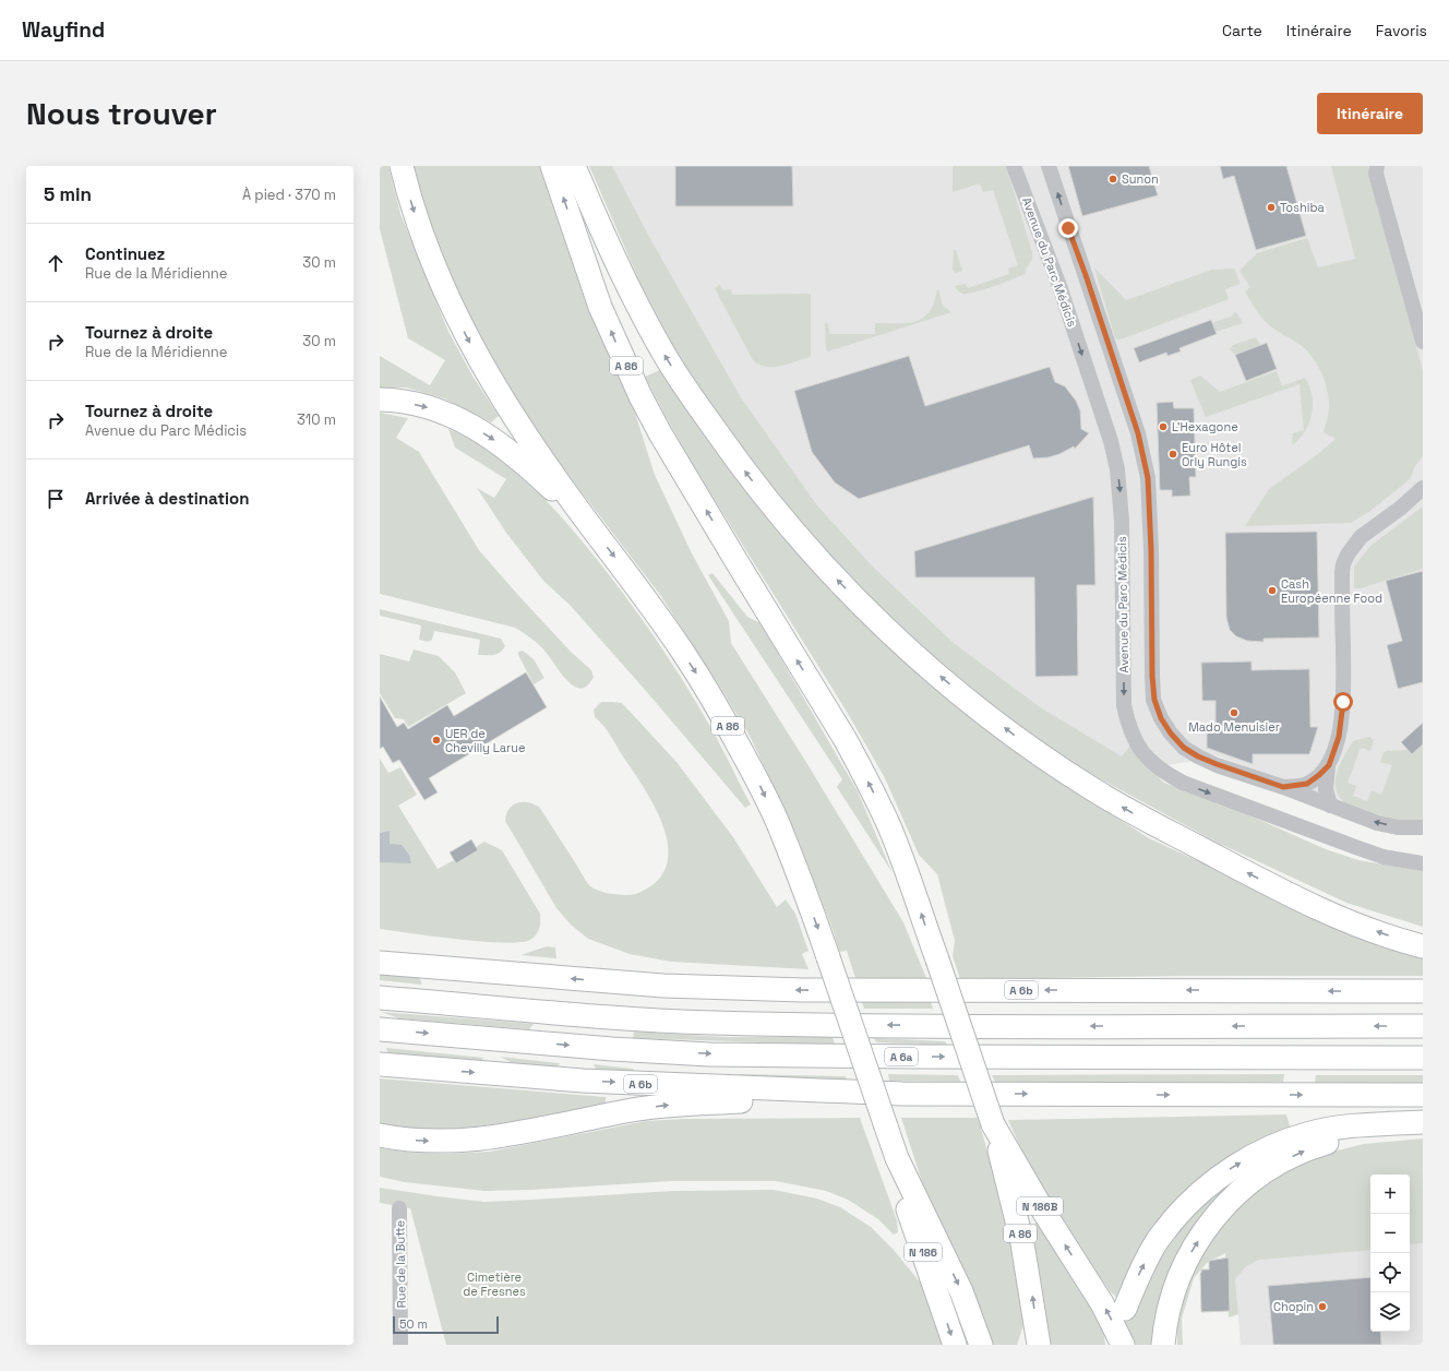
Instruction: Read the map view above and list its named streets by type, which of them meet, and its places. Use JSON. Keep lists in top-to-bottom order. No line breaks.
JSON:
{"streets":{"highway":["A 86","A 6b","A 6a","N 186B","N 186"],"street":["Avenue du Parc Médicis","Rue de la Butte"]},"crossings":[["A 86","N 186B"],["A 86","N 186"]],"parks":["Cimetière de Fresnes"],"places":["Sunon","Toshiba","L'Hexagone","Euro Hôtel Orly Rungis","Cash Européenne Food","Mado Menuisier","UER de Chevilly Larue","Chopin"],"scale_bar":"50 m","page":{"header":"Wayfind","nav":["Carte","Itinéraire","Favoris"],"buttons":"Itinéraire","title":"Nous trouver","heading":["5 min","À pied · 370 m"],"list":[["Continuez","Rue de la Méridienne","30 m"],["Tournez à droite","Rue de la Méridienne","30 m"],["Tournez à droite","Avenue du Parc Médicis","310 m"],"Arrivée à destination"],"map_buttons":["+","−"],"scale":"50 m"}}
